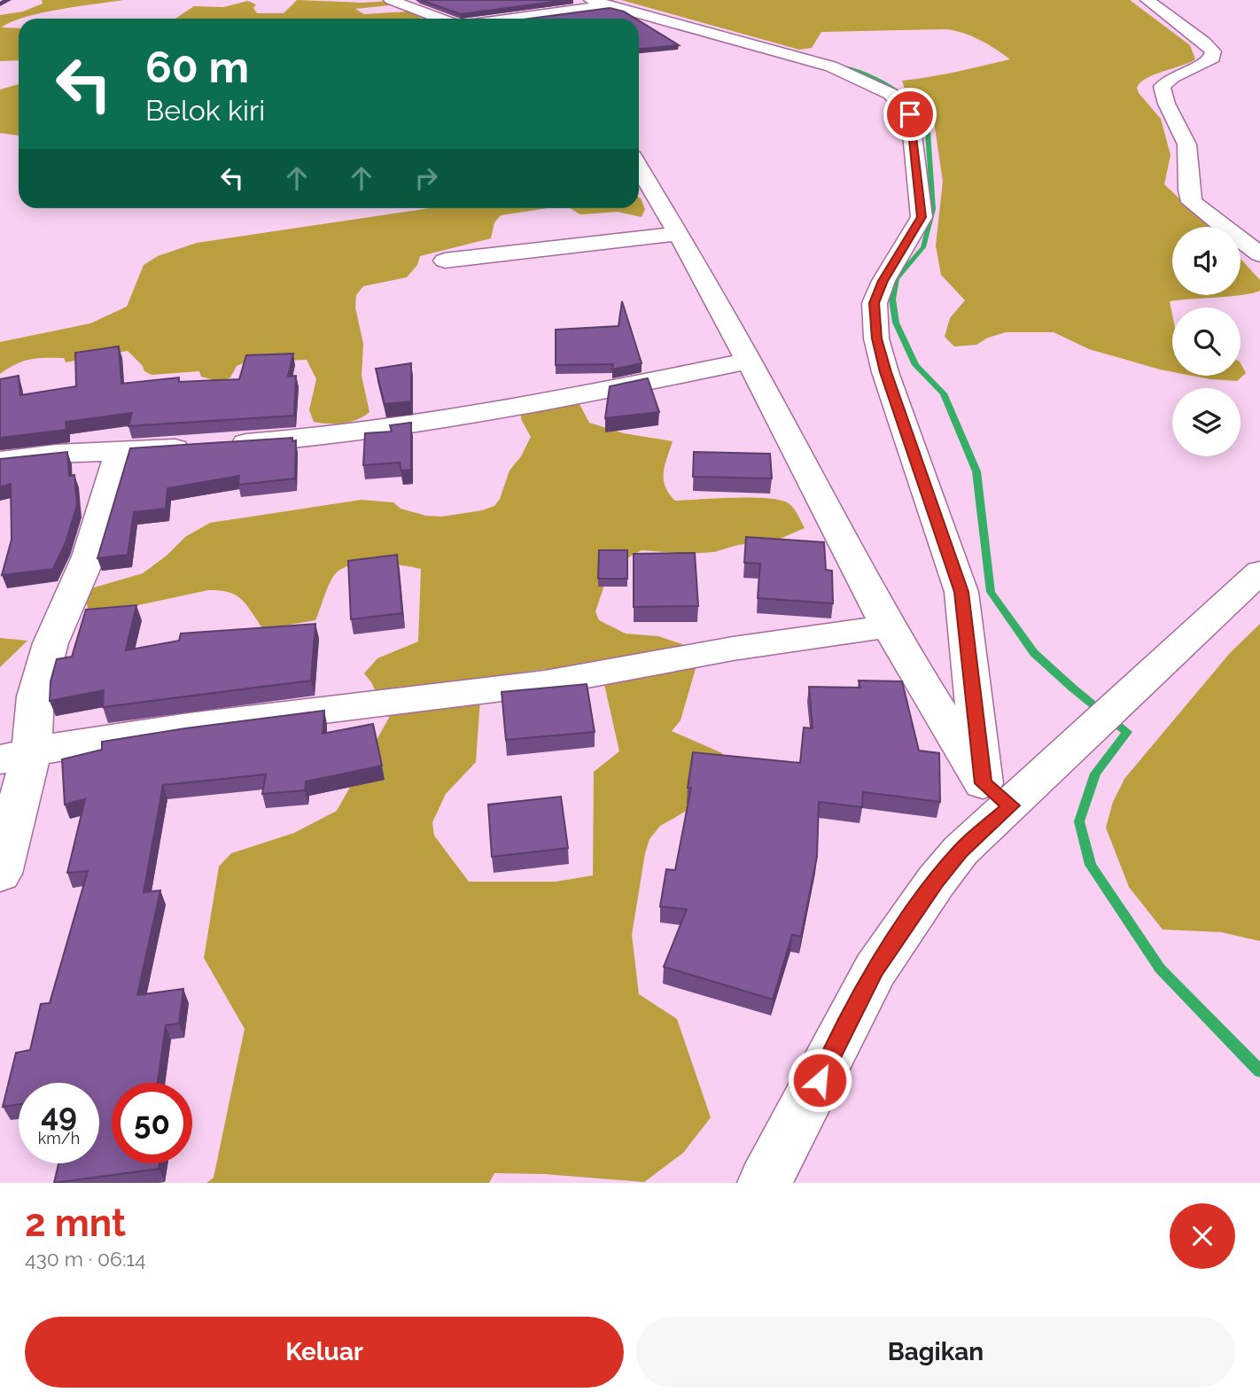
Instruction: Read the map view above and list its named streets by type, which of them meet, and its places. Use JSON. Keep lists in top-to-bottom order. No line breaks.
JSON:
{"page":{"turn":["60 m","Belok kiri"],"speed":"49 km/h","limit":"50","heading":["2 mnt","430 m · 06:14"],"buttons":["Keluar","Bagikan"]}}
